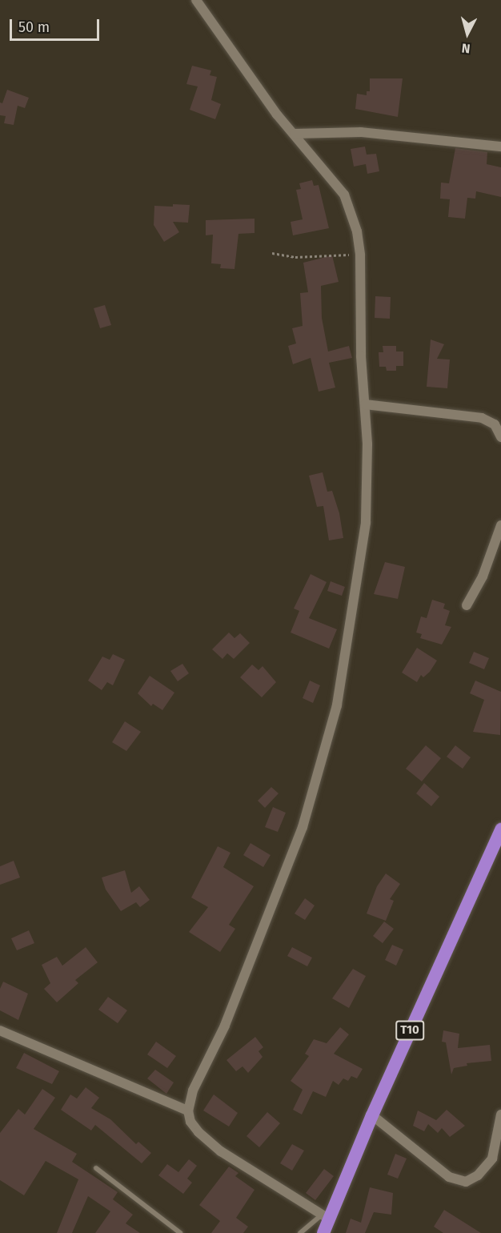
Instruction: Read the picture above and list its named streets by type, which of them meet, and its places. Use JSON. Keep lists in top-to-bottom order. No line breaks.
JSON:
{"streets":{"highway":["T10"]},"scale_bar":"50 m","north":"bottom"}
